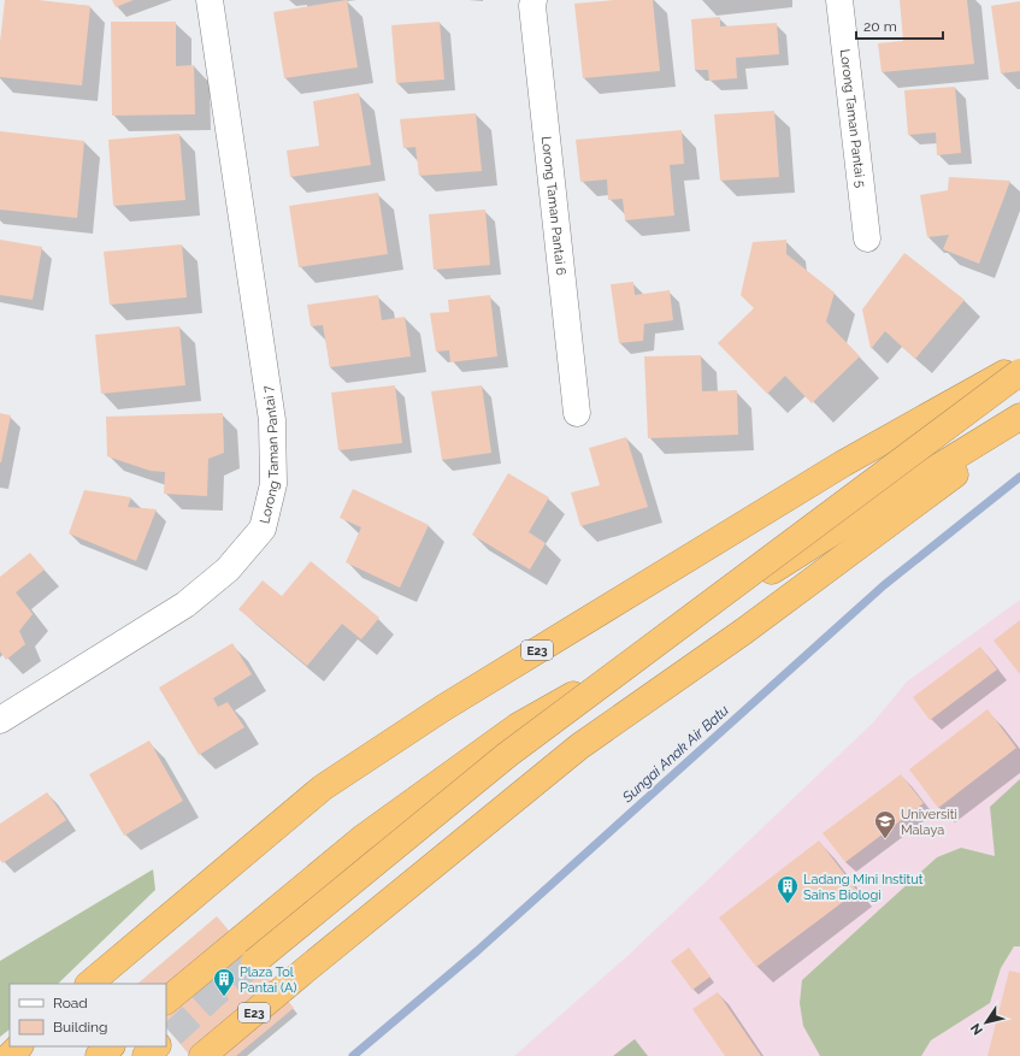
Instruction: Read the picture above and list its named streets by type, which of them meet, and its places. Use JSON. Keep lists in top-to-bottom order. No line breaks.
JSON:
{"streets":{"highway":["E23"],"street":["Lorong Taman Pantai 5","Lorong Taman Pantai 6","Lorong Taman Pantai 7"]},"water":["Sungai Anak Air Batu"],"places":{"school or university":["Universiti Malaya"],"building":["Ladang Mini Institut Sains Biologi","Plaza Tol Pantai (A)"]},"legend":["Road","Building"],"scale_bar":"20 m","north":"bottom left"}
